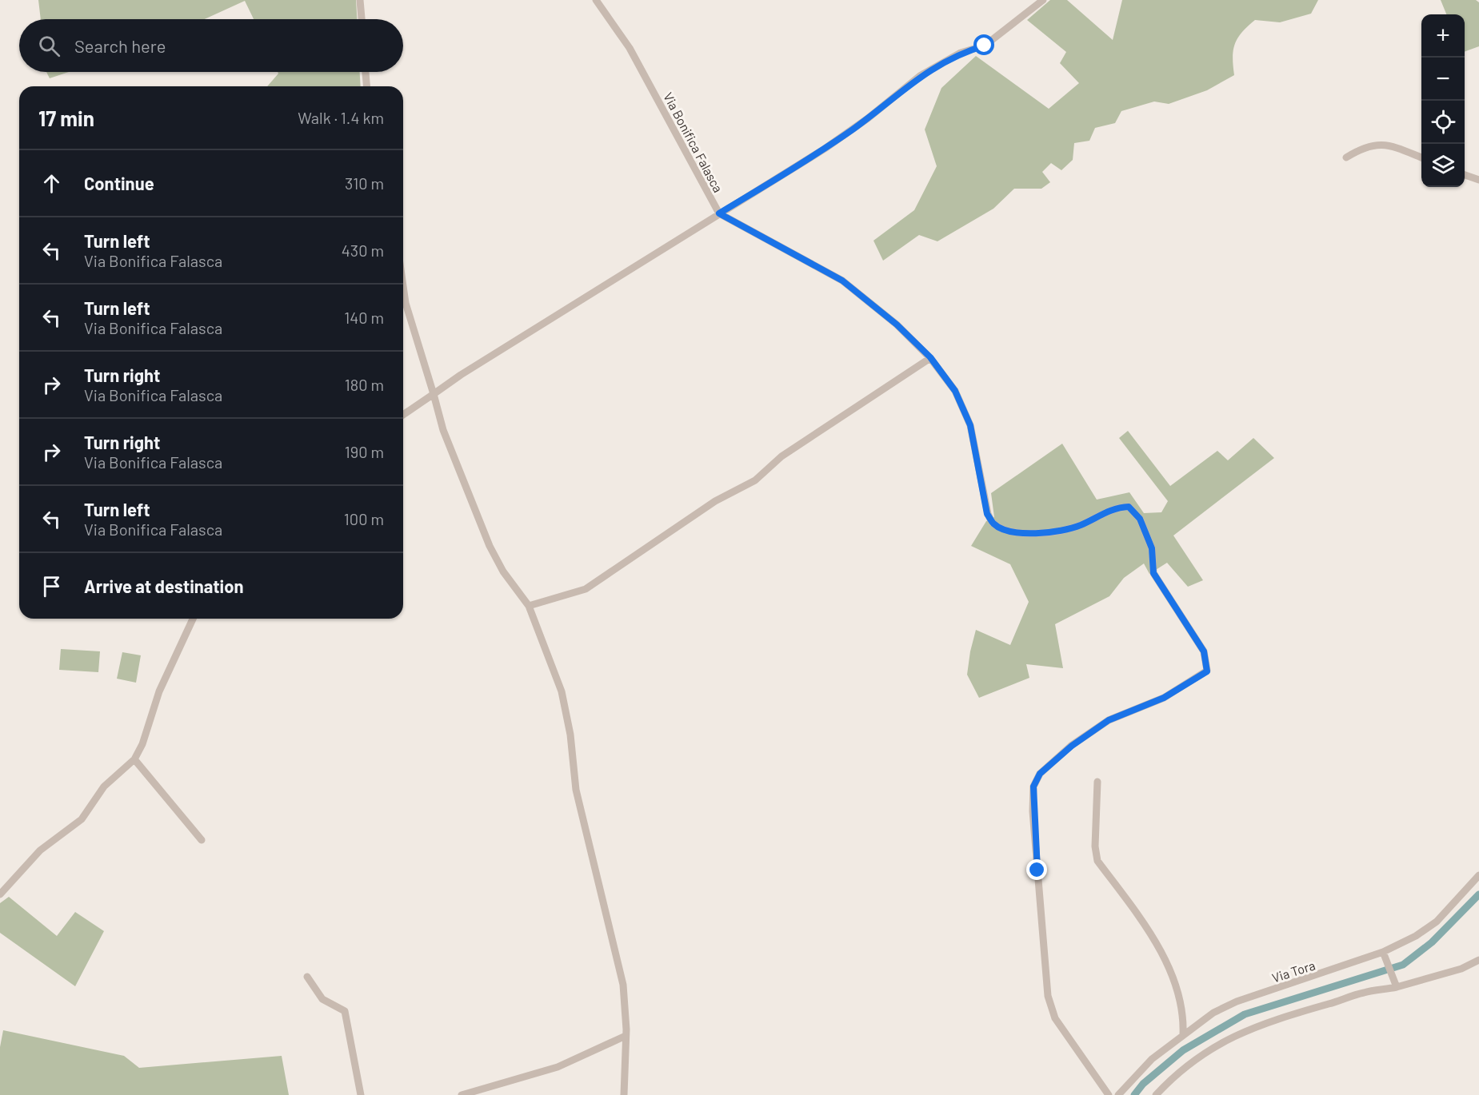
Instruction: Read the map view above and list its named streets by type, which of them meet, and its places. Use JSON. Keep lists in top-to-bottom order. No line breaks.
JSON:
{"streets":{"street":["Via Bonifica Falasca","Via Tora"]},"page":{"map_buttons":["+","−"],"search":"Search here","heading":["17 min","Walk · 1.4 km"],"list":[["Continue","310 m"],["Turn left","Via Bonifica Falasca","430 m"],["Turn left","Via Bonifica Falasca","140 m"],["Turn right","Via Bonifica Falasca","180 m"],["Turn right","Via Bonifica Falasca","190 m"],["Turn left","Via Bonifica Falasca","100 m"],"Arrive at destination"]}}
